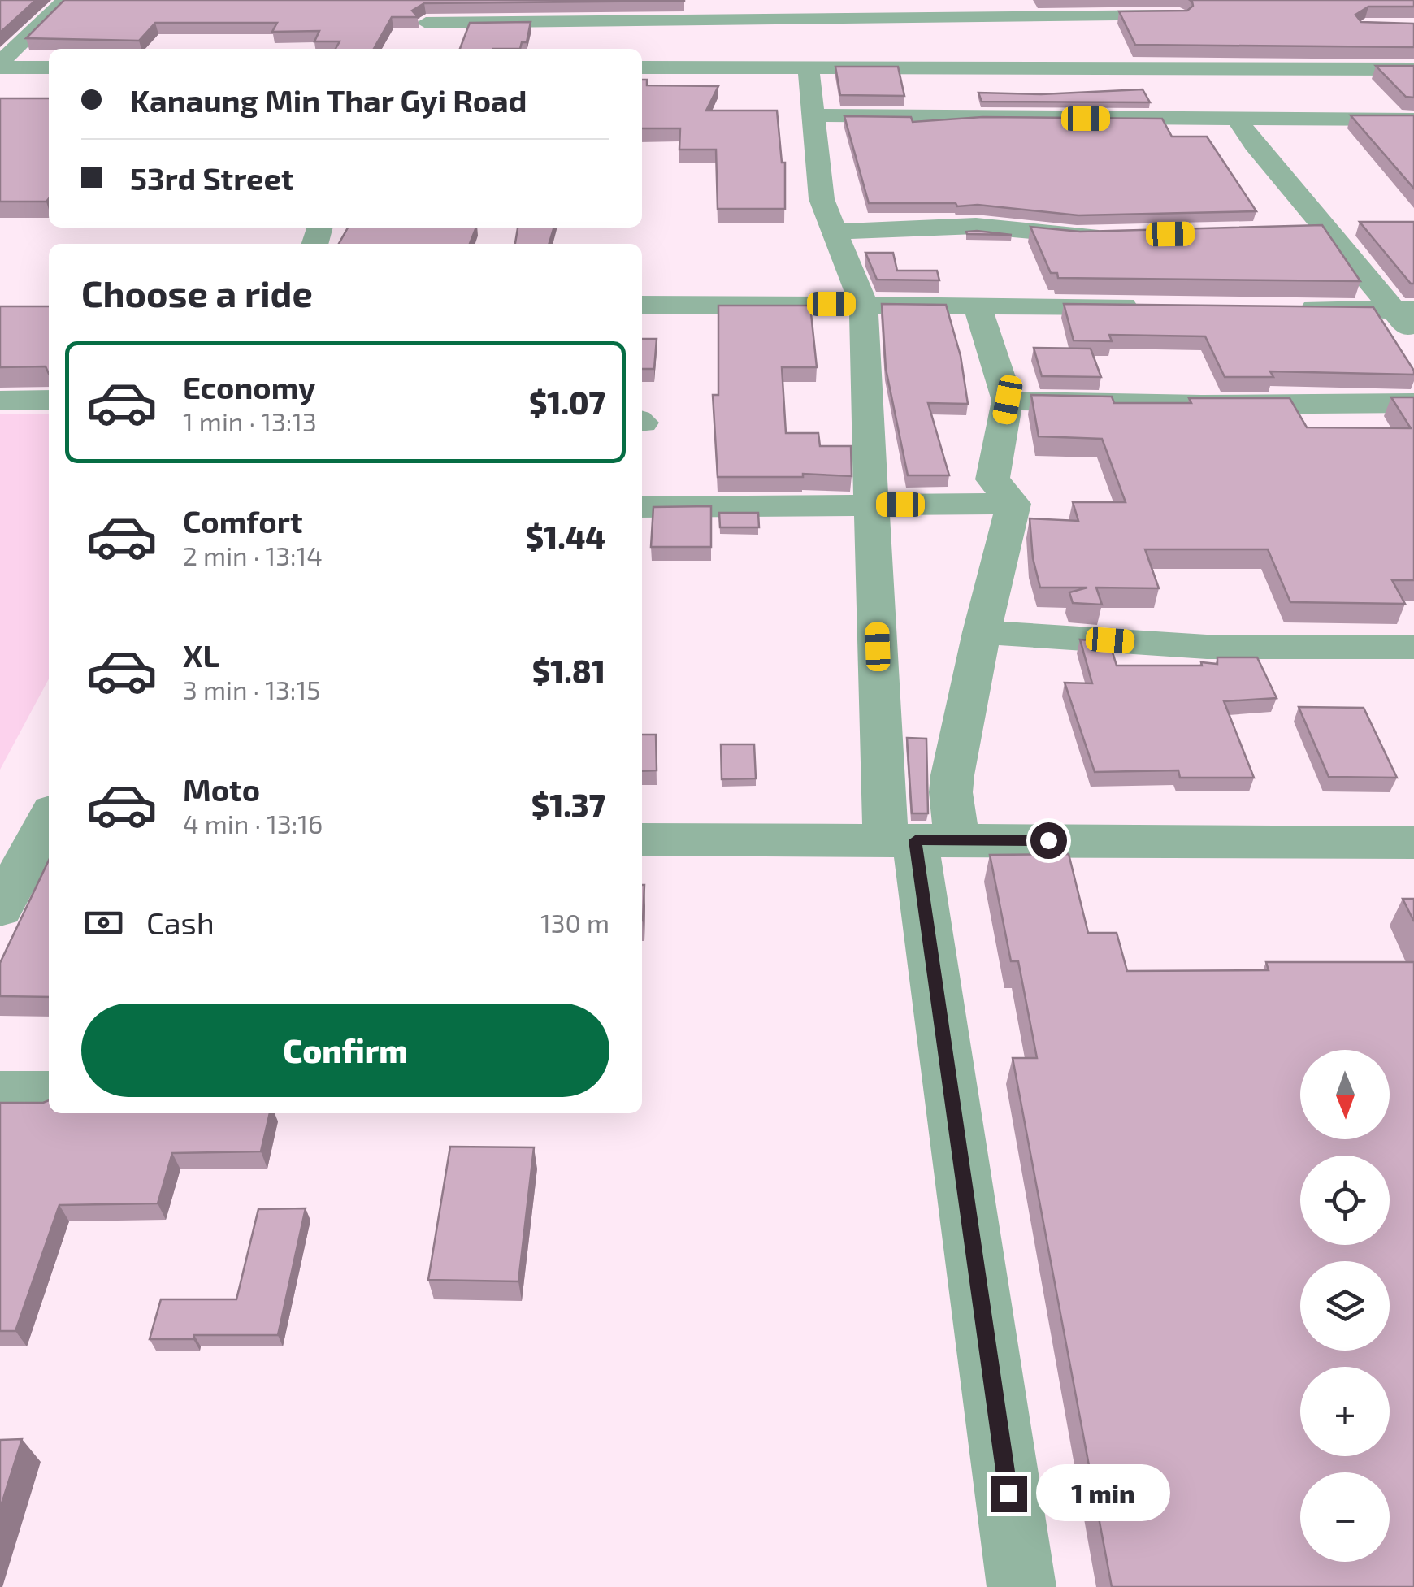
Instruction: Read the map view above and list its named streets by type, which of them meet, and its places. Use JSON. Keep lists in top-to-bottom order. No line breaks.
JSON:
{"north":"bottom","page":{"banner":["Kanaung Min Thar Gyi Road","53rd Street"],"heading":"Choose a ride","list":[{"name":"Economy","note":"1 min · 13:13","value":"$1.07"},{"name":"Comfort","note":"2 min · 13:14","value":"$1.44"},{"name":"XL","note":"3 min · 13:15","value":"$1.81"},{"name":"Moto","note":"4 min · 13:16","value":"$1.37"}],"pay":["Cash","130 m"],"buttons":"Confirm","map_buttons":["+","−"],"bubble":"1 min"}}
